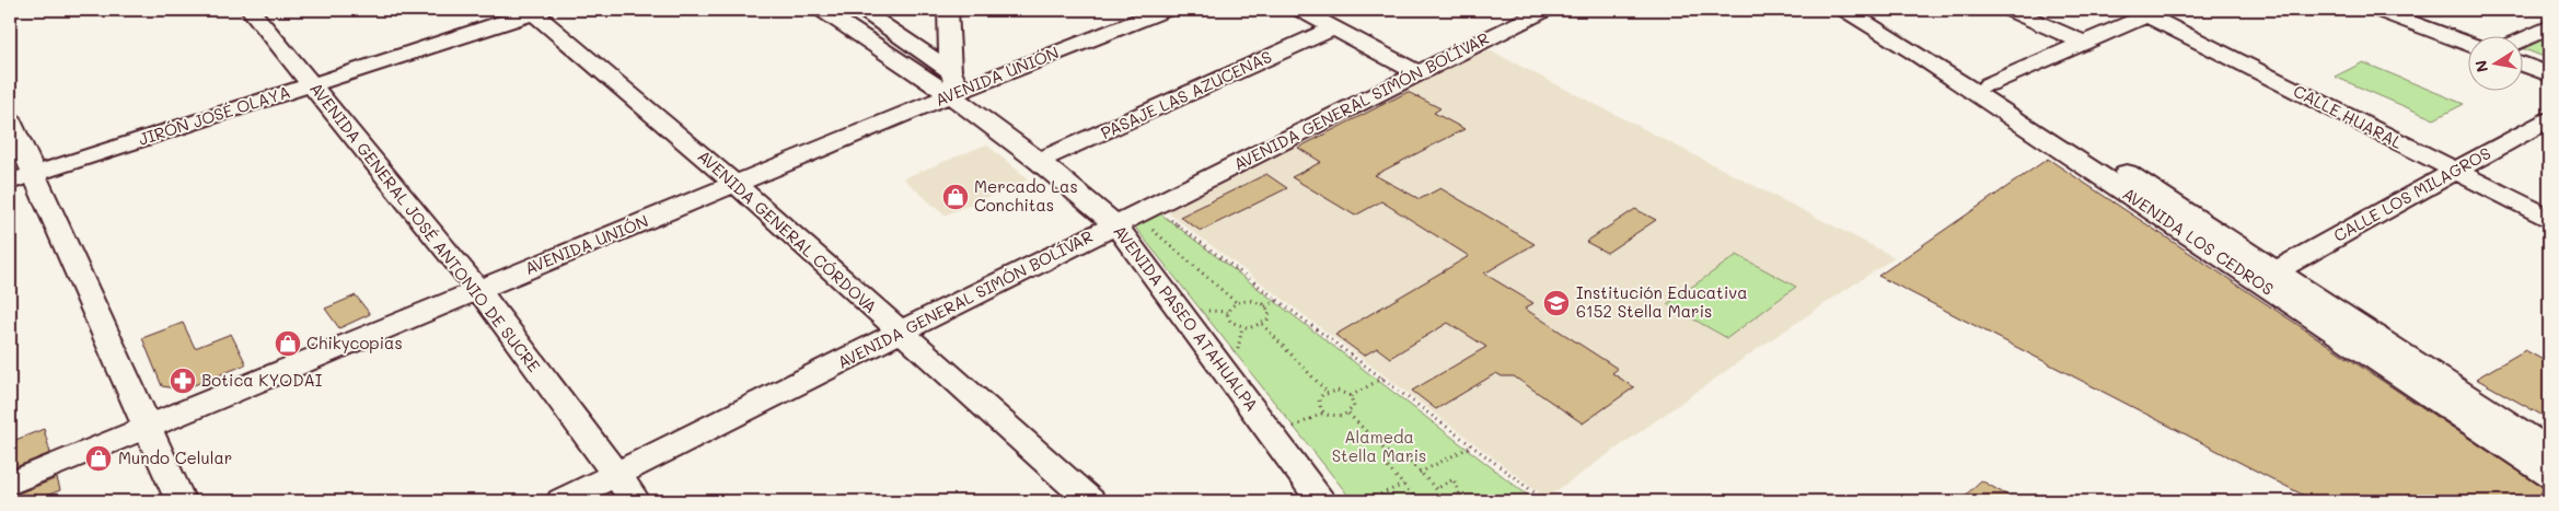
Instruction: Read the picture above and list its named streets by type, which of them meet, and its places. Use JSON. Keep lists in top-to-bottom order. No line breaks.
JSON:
{"streets":{"street":["AVENIDA UNIÓN","PASAJE LAS AZUCENAS","AVENIDA GENERAL SIMÓN BOLÍVAR","JIRÓN JOSÉ OLAYA","CALLE HUARAL","CALLE LOS MILAGROS","AVENIDA GENERAL JOSÉ ANTONIO DE SUCRE","AVENIDA GENERAL CÓRDOVA","AVENIDA LOS CEDROS","AVENIDA PASEO ATAHUALPA"]},"crossings":[["AVENIDA UNIÓN","AVENIDA GENERAL JOSÉ ANTONIO DE SUCRE"],["AVENIDA UNIÓN","AVENIDA GENERAL CÓRDOVA"],["AVENIDA UNIÓN","AVENIDA PASEO ATAHUALPA"],["PASAJE LAS AZUCENAS","AVENIDA PASEO ATAHUALPA"],["AVENIDA GENERAL SIMÓN BOLÍVAR","AVENIDA GENERAL JOSÉ ANTONIO DE SUCRE"],["AVENIDA GENERAL SIMÓN BOLÍVAR","AVENIDA GENERAL CÓRDOVA"],["AVENIDA GENERAL SIMÓN BOLÍVAR","AVENIDA PASEO ATAHUALPA"],["JIRÓN JOSÉ OLAYA","AVENIDA GENERAL JOSÉ ANTONIO DE SUCRE"],["JIRÓN JOSÉ OLAYA","AVENIDA GENERAL CÓRDOVA"],["CALLE HUARAL","CALLE LOS MILAGROS"],["CALLE LOS MILAGROS","AVENIDA LOS CEDROS"]],"parks":["Alameda Stella Maris"],"places":{"shop":["Mercado Las Conchitas","Chikycopias","Mundo Celular"],"school or university":["Institución Educativa 6152 Stella Maris"],"pharmacy":["Botica KYODAI"]},"north":"left"}
